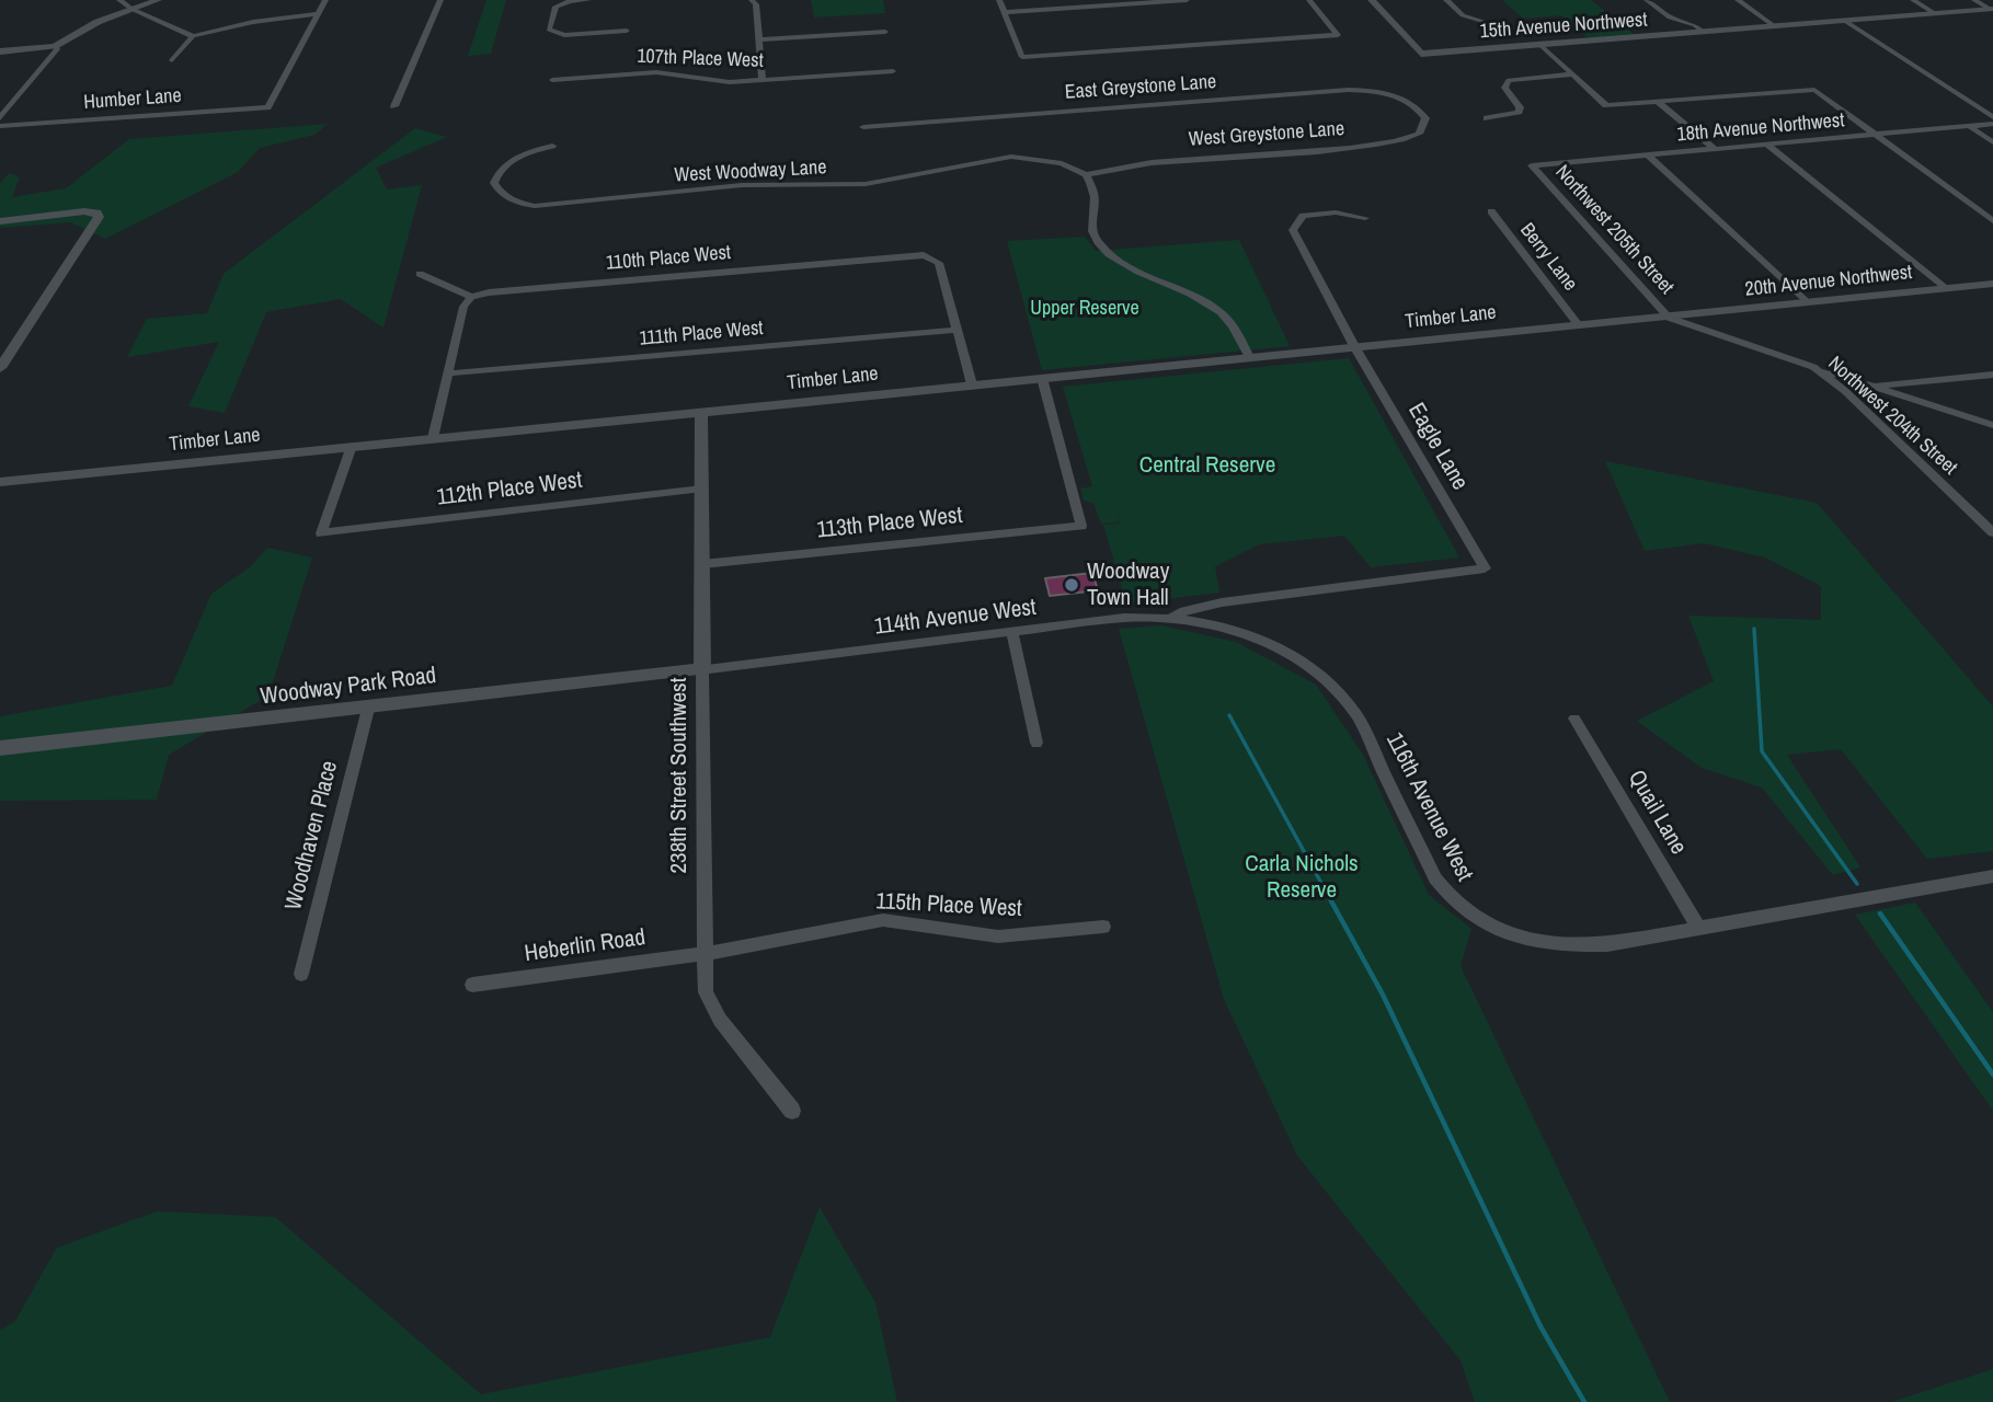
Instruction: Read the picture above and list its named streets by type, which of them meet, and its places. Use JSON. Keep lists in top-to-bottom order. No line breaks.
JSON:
{"streets":{"street":["15th Avenue Northwest","107th Place West","East Greystone Lane","Humber Lane","18th Avenue Northwest","West Greystone Lane","West Woodway Lane","Northwest 205th Street","Berry Lane","110th Place West","20th Avenue Northwest","Timber Lane","111th Place West","Northwest 204th Street","Eagle Lane","112th Place West","113th Place West","114th Avenue West","Woodway Park Road","238th Street Southwest","116th Avenue West","Quail Lane","Woodhaven Place","115th Place West","Heberlin Road"]},"crossings":[["East Greystone Lane","West Greystone Lane"],["18th Avenue Northwest","Northwest 205th Street"],["West Greystone Lane","West Woodway Lane"],["Northwest 205th Street","20th Avenue Northwest"],["Northwest 205th Street","Timber Lane"],["Northwest 205th Street","Northwest 204th Street"],["Berry Lane","Timber Lane"],["110th Place West","111th Place West"],["20th Avenue Northwest","Timber Lane"],["20th Avenue Northwest","Northwest 204th Street"],["Timber Lane","Northwest 204th Street"],["Timber Lane","Eagle Lane"],["Timber Lane","112th Place West"],["Timber Lane","113th Place West"],["Timber Lane","238th Street Southwest"],["Eagle Lane","114th Avenue West"],["112th Place West","238th Street Southwest"],["113th Place West","238th Street Southwest"],["114th Avenue West","Woodway Park Road"],["114th Avenue West","238th Street Southwest"],["114th Avenue West","116th Avenue West"],["Woodway Park Road","238th Street Southwest"],["Woodway Park Road","Woodhaven Place"],["238th Street Southwest","115th Place West"],["238th Street Southwest","Heberlin Road"],["116th Avenue West","Quail Lane"],["115th Place West","Heberlin Road"]],"parks":["Upper Reserve","Central Reserve","Carla Nichols Reserve"],"places":["Woodway Town Hall"]}
